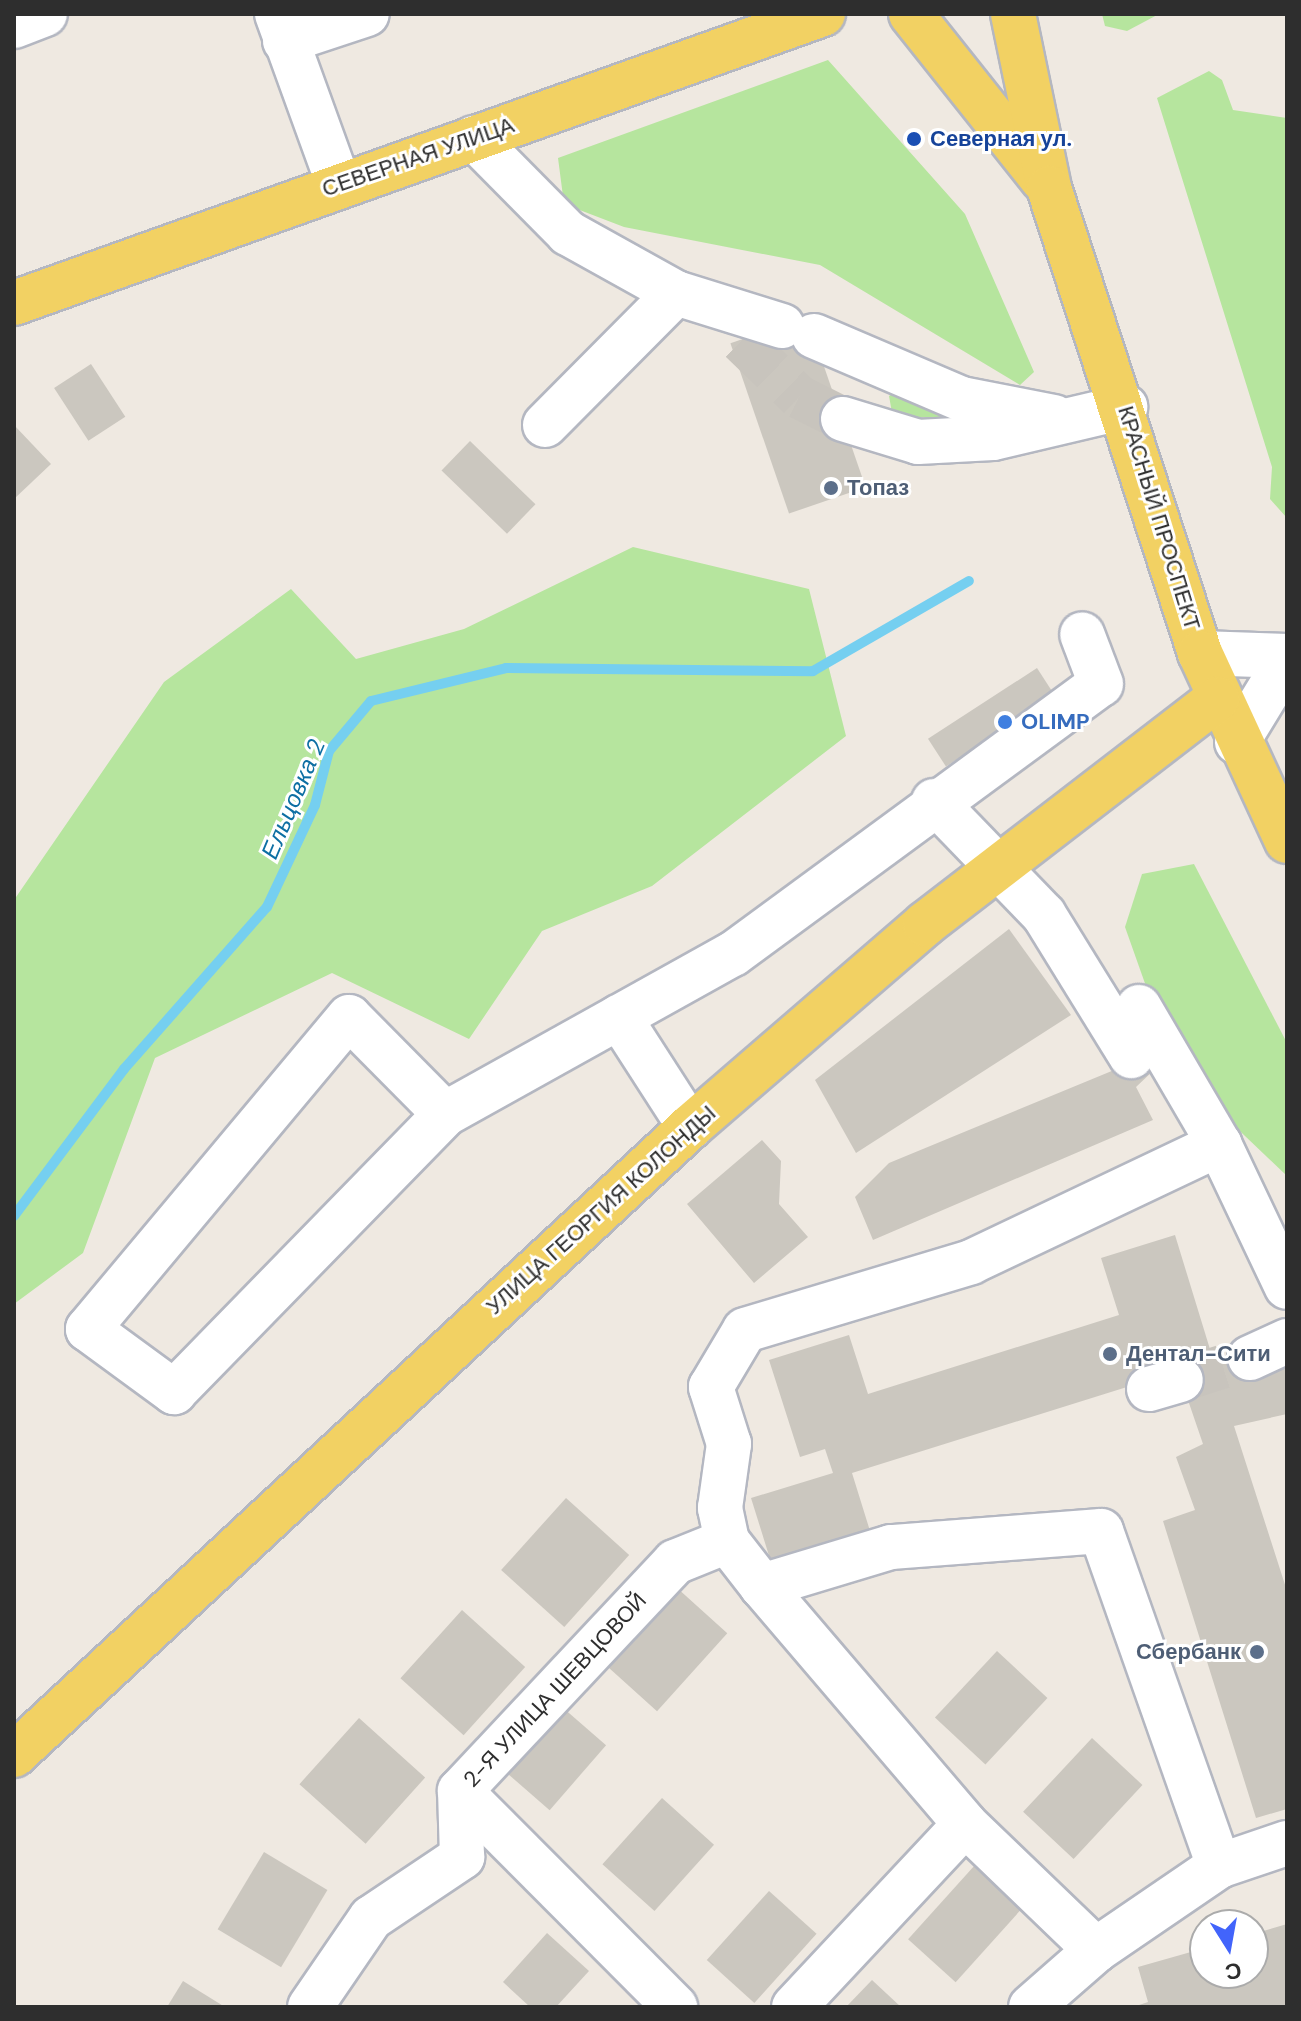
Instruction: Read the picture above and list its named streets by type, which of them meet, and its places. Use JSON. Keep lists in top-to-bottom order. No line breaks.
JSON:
{"streets":{"main road":["СЕВЕРНАЯ УЛИЦА","КРАСНЫЙ ПРОСПЕКТ","УЛИЦА ГЕОРГИЯ КОЛОНДЫ"],"street":["2-Я УЛИЦА ШЕВЦОВОЙ"]},"crossings":[["КРАСНЫЙ ПРОСПЕКТ","УЛИЦА ГЕОРГИЯ КОЛОНДЫ"]],"water":["Ельцовка 2"],"places":["Северная ул.","Топаз","OLIMP","Дентал-Сити","Сбербанк"],"north":"bottom"}
